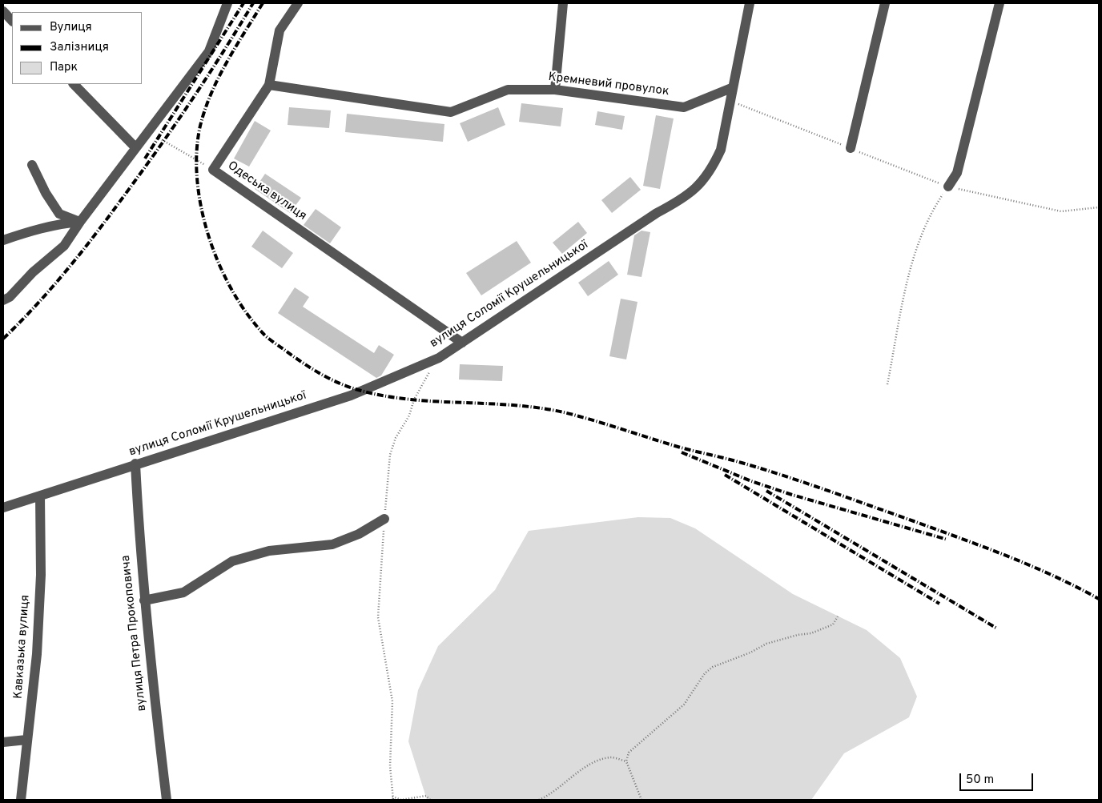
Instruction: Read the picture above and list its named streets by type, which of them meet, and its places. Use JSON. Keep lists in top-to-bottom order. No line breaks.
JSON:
{"streets":{"street":["Кремневий провулок","Одеська вулиця","вулиця Соломії Крушельницької","вулиця Петра Прокоповича","Кавказька вулиця"]},"crossings":[["Кремневий провулок","Одеська вулиця"],["Кремневий провулок","вулиця Соломії Крушельницької"],["Одеська вулиця","вулиця Соломії Крушельницької"],["вулиця Соломії Крушельницької","вулиця Петра Прокоповича"],["вулиця Соломії Крушельницької","Кавказька вулиця"]],"legend":["Вулиця","Залізниця","Парк"],"scale_bar":"50 m"}
